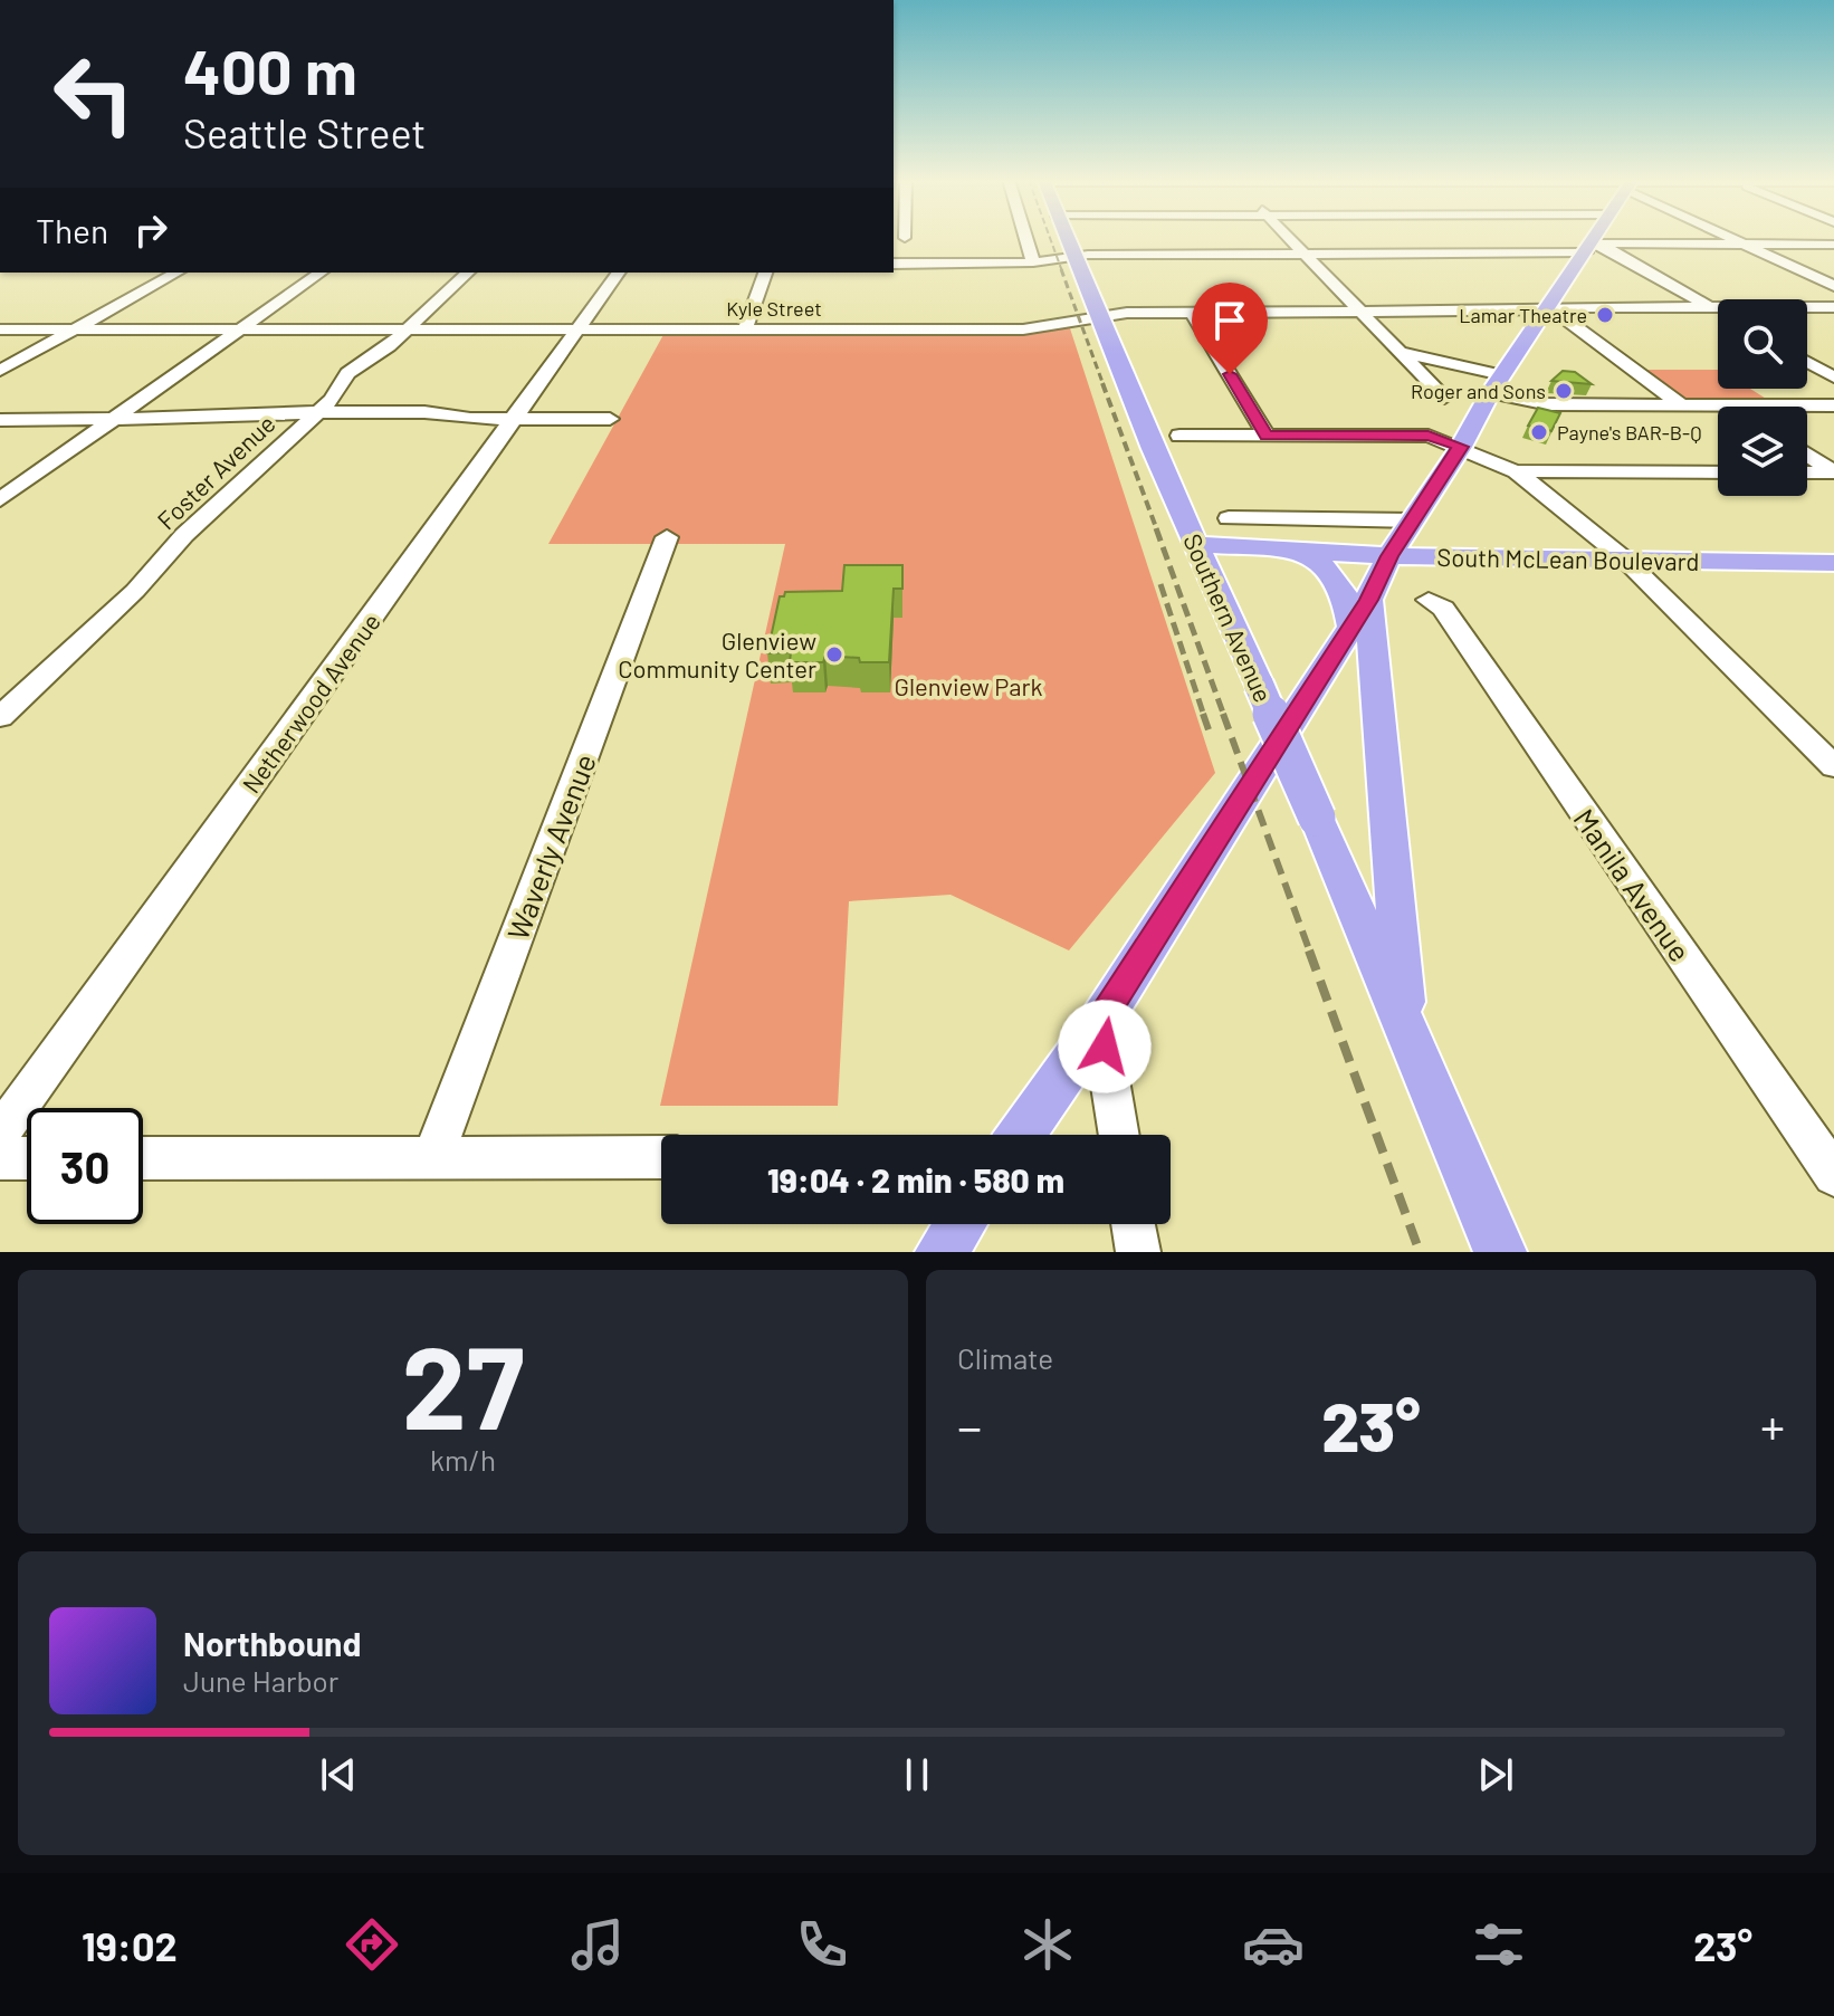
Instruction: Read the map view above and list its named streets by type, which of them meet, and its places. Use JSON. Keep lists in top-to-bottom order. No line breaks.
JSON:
{"streets":{"main road":["South McLean Boulevard","Southern Avenue"],"street":["Kyle Street","Foster Avenue","Netherwood Avenue","Waverly Avenue","Manila Avenue"]},"crossings":[["Kyle Street","Foster Avenue"],["Kyle Street","Southern Avenue"],["Kyle Street","Netherwood Avenue"],["South McLean Boulevard","Southern Avenue"]],"parks":["Glenview Park"],"places":["Lamar Theatre","Roger and Sons","Payne's BAR-B-Q","Glenview Community Center"],"page":{"turn":["400 m","Seattle Street"],"then":"Then","limit":"30","trip":"19:04 · 2 min · 580 m","tile":[["27","km/h"],"Climate"],"heat":["−","23°","+"],"song":["Northbound","June Harbor"],"tabs":["19:02","23°"]}}
